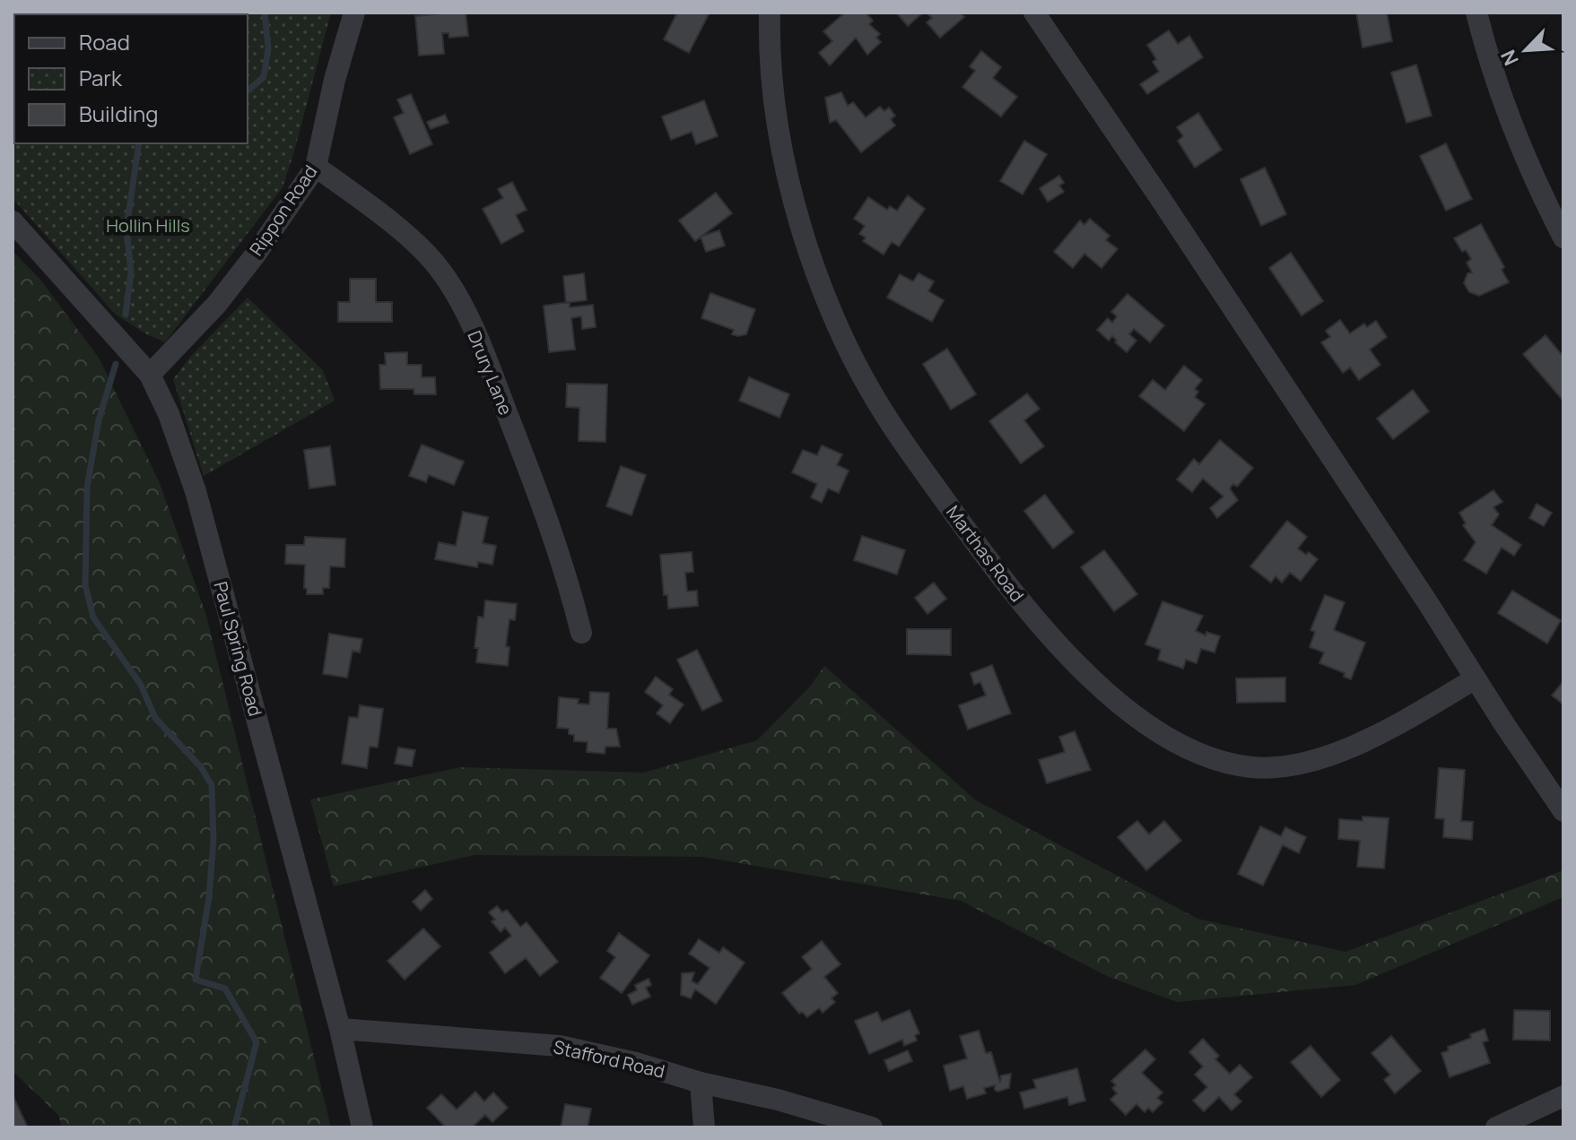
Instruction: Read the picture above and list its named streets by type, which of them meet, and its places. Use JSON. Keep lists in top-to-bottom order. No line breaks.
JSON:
{"streets":{"street":["Rippon Road","Drury Lane","Marthas Road","Paul Spring Road","Stafford Road"]},"crossings":[["Rippon Road","Drury Lane"],["Rippon Road","Paul Spring Road"],["Paul Spring Road","Stafford Road"]],"parks":["Hollin Hills"],"legend":["Road","Park","Building"],"north":"bottom left"}
